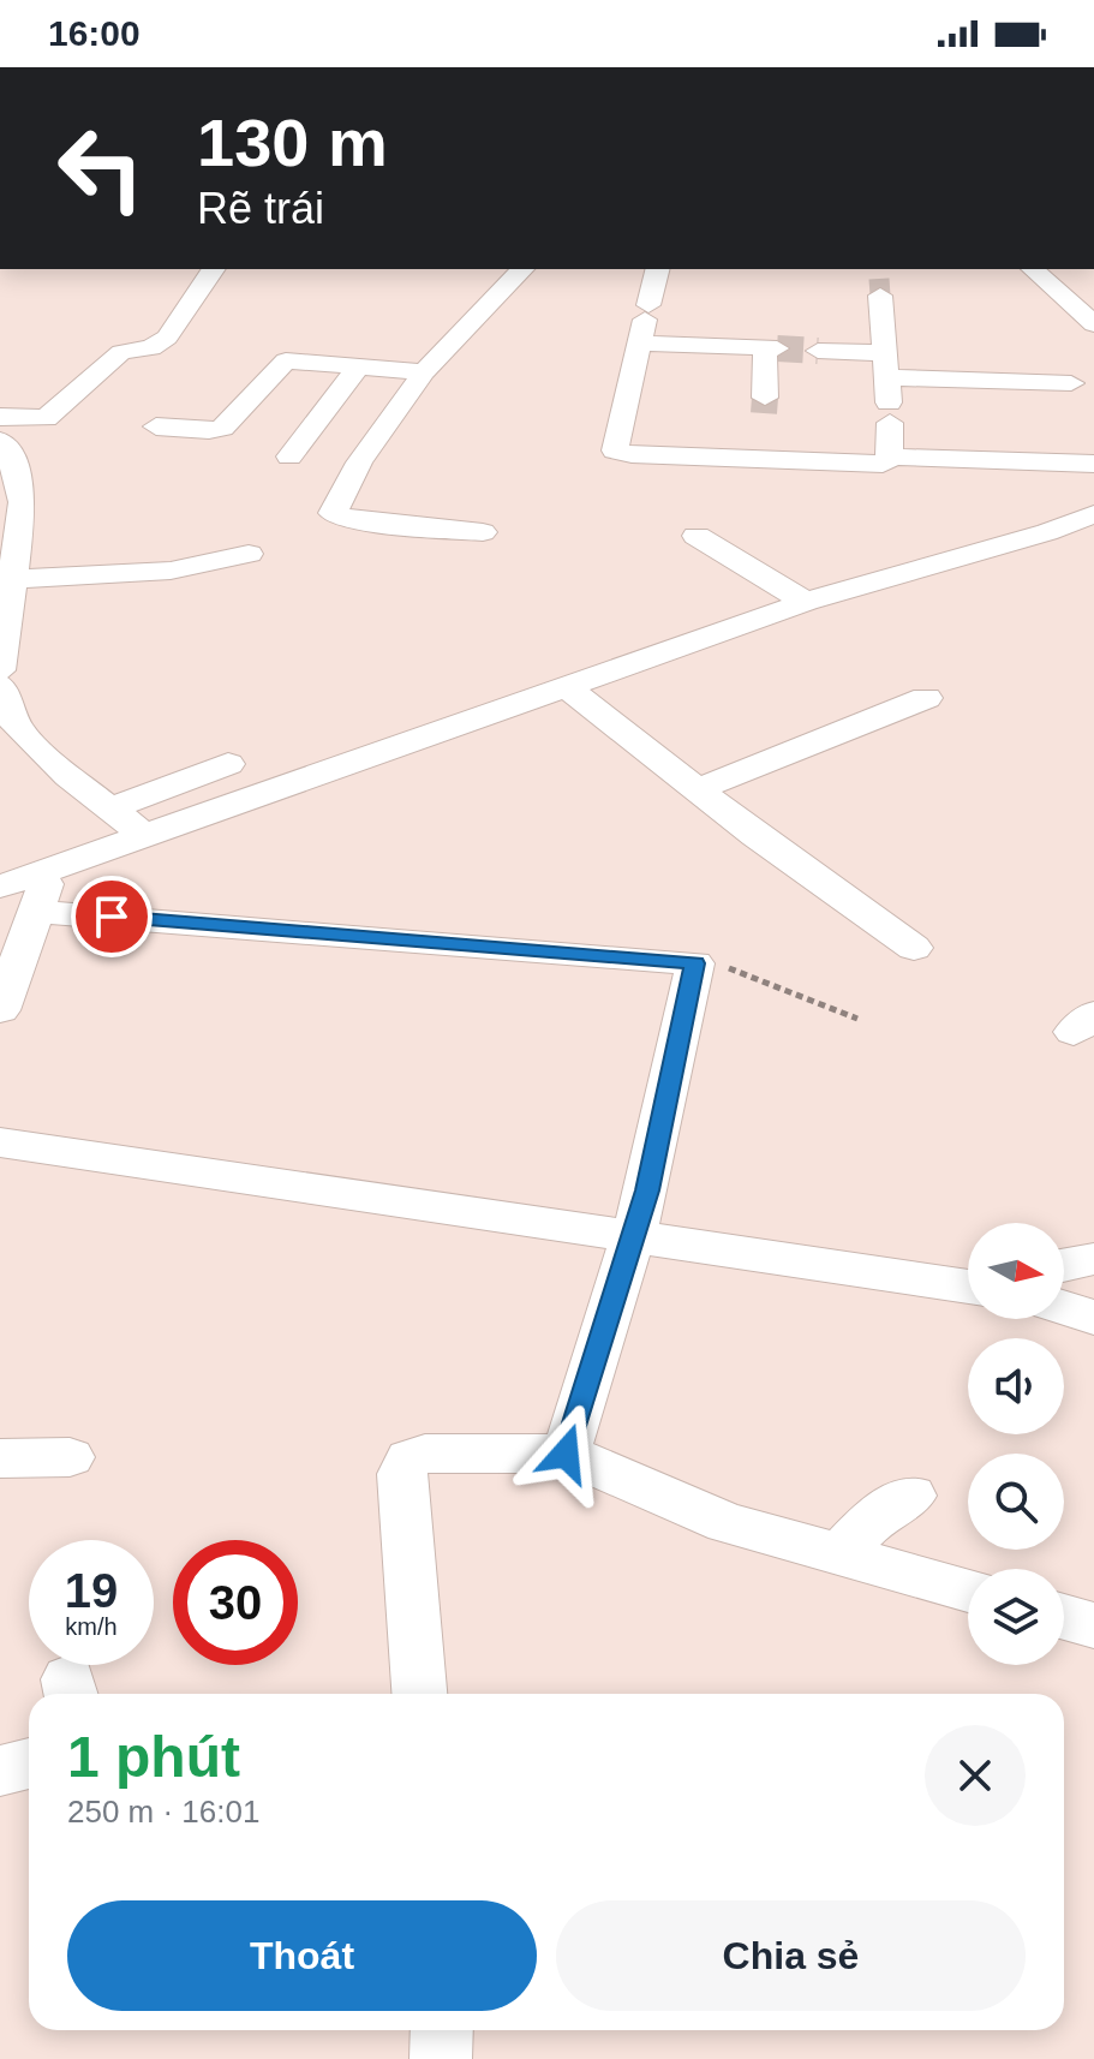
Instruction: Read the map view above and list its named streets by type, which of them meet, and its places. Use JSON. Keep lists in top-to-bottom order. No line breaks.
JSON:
{"north":"right","page":{"status":"16:00","turn":["130 m","Rẽ trái"],"speed":"19 km/h","limit":"30","heading":["1 phút","250 m · 16:01"],"buttons":["Thoát","Chia sẻ"]}}
